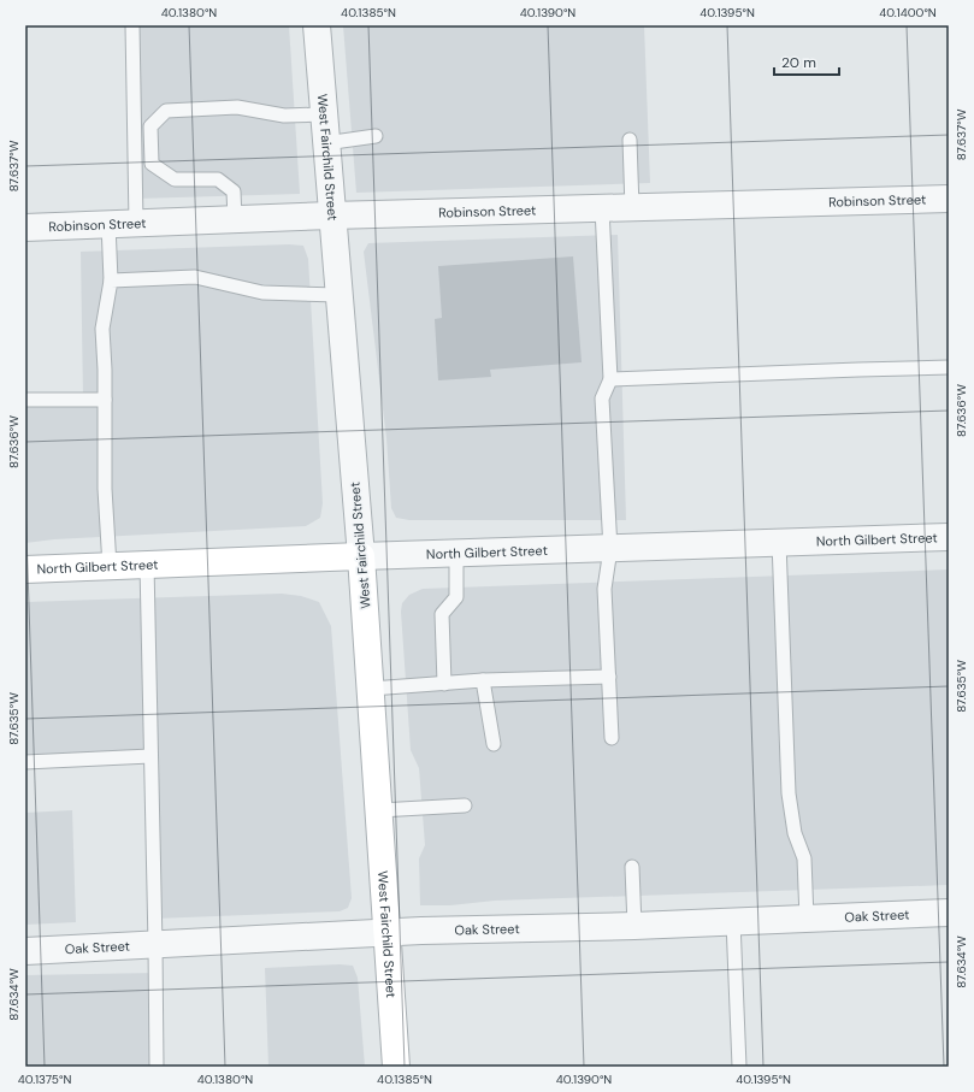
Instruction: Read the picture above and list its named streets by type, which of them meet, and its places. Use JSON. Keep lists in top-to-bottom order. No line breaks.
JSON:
{"streets":{"main road":["West Fairchild Street","North Gilbert Street"],"street":["Robinson Street","Oak Street"]},"crossings":[["West Fairchild Street","Robinson Street"],["West Fairchild Street","North Gilbert Street"],["West Fairchild Street","Oak Street"]],"scale_bar":"20 m","coordinates":["40.1380°N","40.1385°N","40.1390°N","40.1395°N","40.1400°N","87.637°W","87.636°W","87.635°W","87.634°W","40.1375°N"]}
